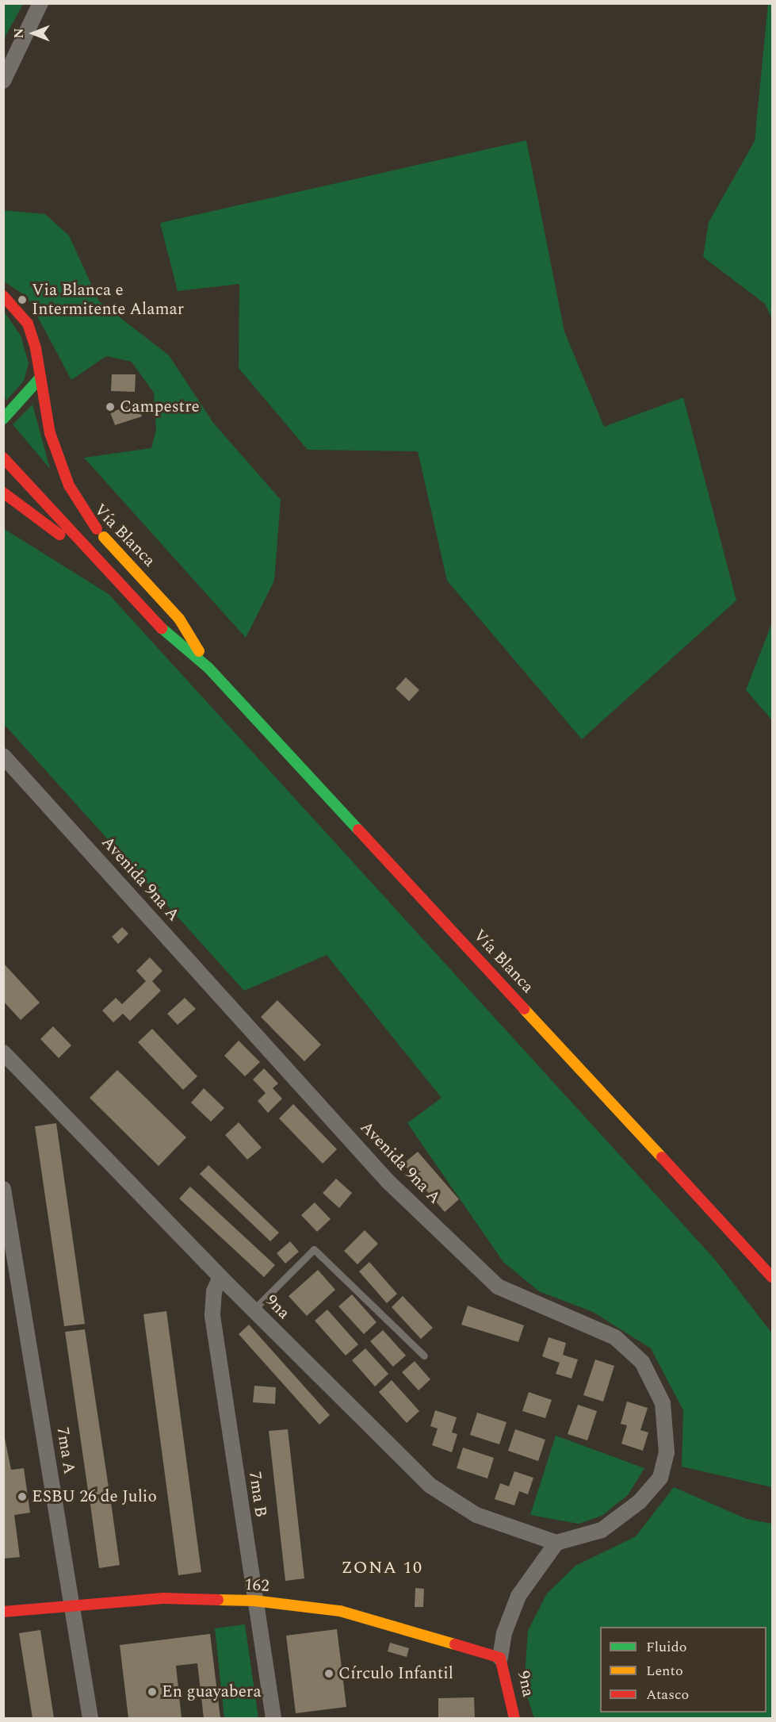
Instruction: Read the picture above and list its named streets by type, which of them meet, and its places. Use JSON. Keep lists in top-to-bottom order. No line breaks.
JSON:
{"streets":{"main road":["Vía Blanca","9na","162"],"street":["Avenida 9na A","7ma A","7ma B"]},"crossings":[["Avenida 9na A","9na"],["9na","7ma B"],["9na","162"],["7ma A","162"],["7ma B","162"]],"districts":["ZONA 10"],"places":["Via Blanca e Intermitente Alamar","Campestre","ESBU 26 de Julio","Círculo Infantil","En guayabera"],"legend":["Fluido","Lento","Atasco"],"north":"left"}
